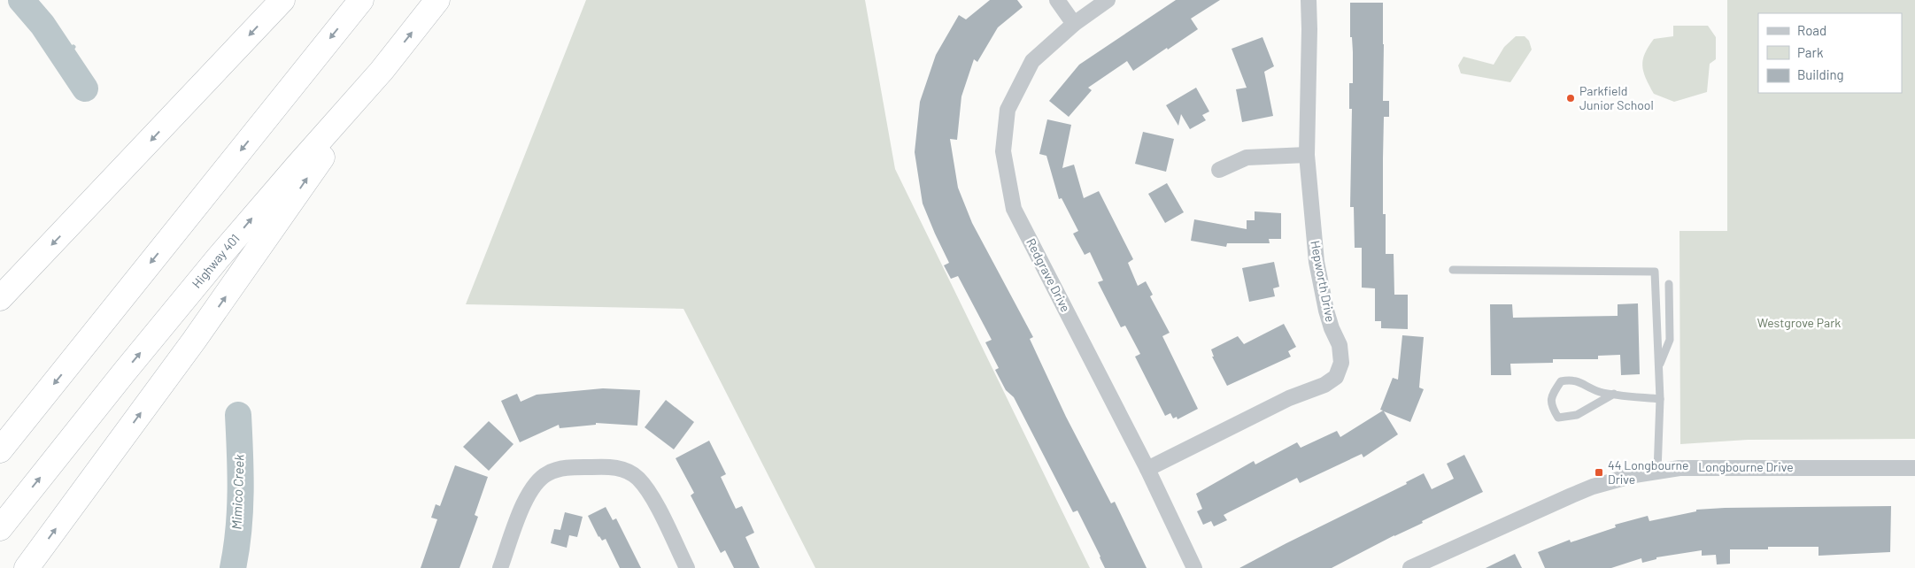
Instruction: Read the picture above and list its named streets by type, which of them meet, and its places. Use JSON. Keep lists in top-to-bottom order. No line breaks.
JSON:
{"streets":{"highway":["Highway 401"],"street":["Redgrave Drive","Hepworth Drive","Longbourne Drive"]},"crossings":[["Redgrave Drive","Hepworth Drive"]],"water":["Mimico Creek"],"parks":["Westgrove Park"],"places":{"other":["Parkfield Junior School"],"transit":["44 Longbourne Drive"]},"legend":["Road","Park","Building"]}
